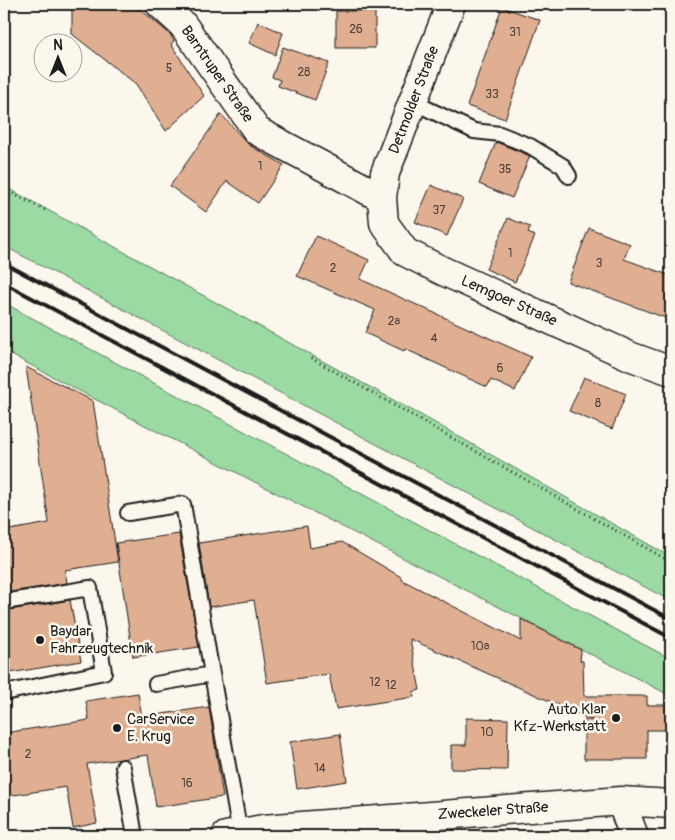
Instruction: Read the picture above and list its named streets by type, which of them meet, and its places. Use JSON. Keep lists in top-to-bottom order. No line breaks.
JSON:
{"streets":{"street":["Barntruper Straße","Detmolder Straße","Lemgoer Straße","Zweckeler Straße"]},"crossings":[["Barntruper Straße","Detmolder Straße"],["Barntruper Straße","Lemgoer Straße"],["Detmolder Straße","Lemgoer Straße"]],"places":["Baydar Fahrzeugtechnik","Auto Klar Kfz-Werkstatt","CarService E. Krug"],"house_numbers":["26","31","5","28","33","1","35","37","1","3","2","2a","4","6","8","10a","12","12","10","2","14","16"],"north":"top"}
